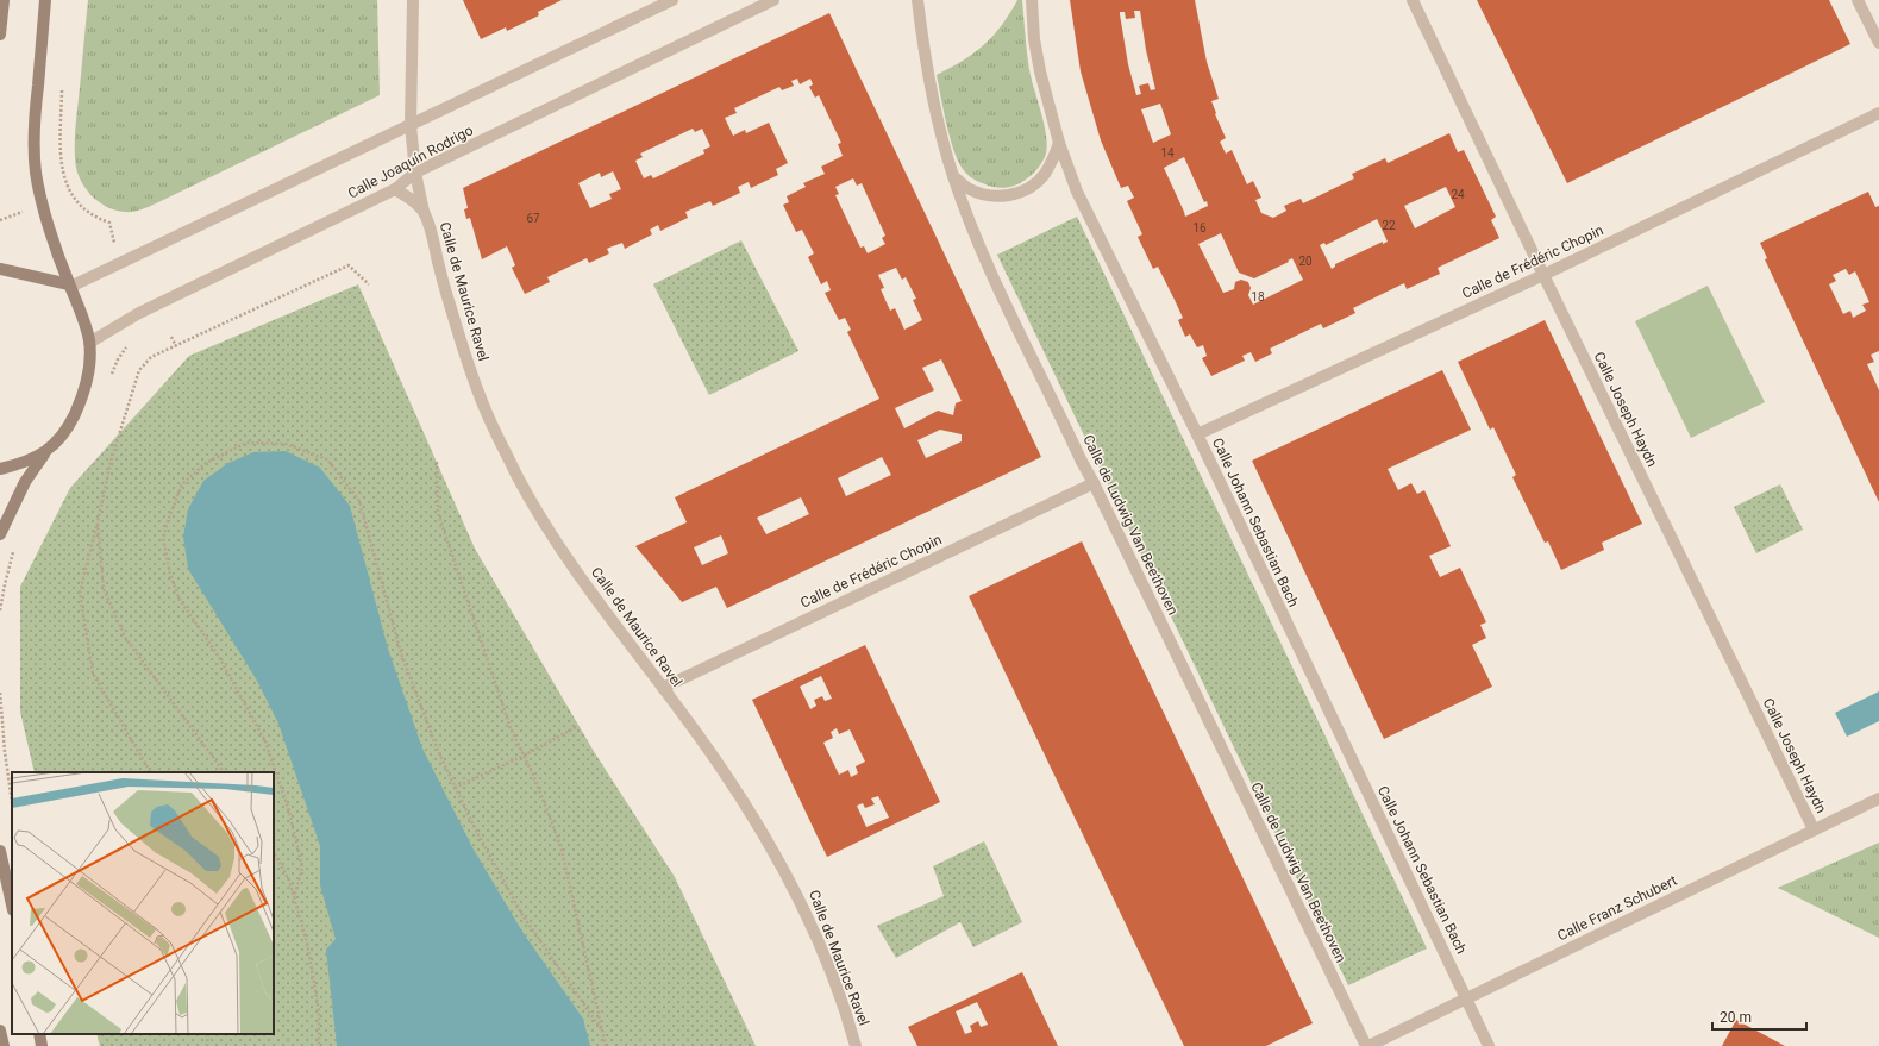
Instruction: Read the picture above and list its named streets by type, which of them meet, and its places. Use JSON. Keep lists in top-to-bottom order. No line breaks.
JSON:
{"streets":{"street":["Calle Joaquín Rodrigo","Calle de Frédéric Chopin","Calle de Maurice Ravel","Calle Joseph Haydn","Calle Johann Sebastian Bach","Calle de Ludwig Van Beethoven","Calle Franz Schubert"]},"crossings":[["Calle Joaquín Rodrigo","Calle de Maurice Ravel"],["Calle de Frédéric Chopin","Calle de Maurice Ravel"],["Calle de Frédéric Chopin","Calle Joseph Haydn"],["Calle de Frédéric Chopin","Calle Johann Sebastian Bach"],["Calle de Frédéric Chopin","Calle de Ludwig Van Beethoven"],["Calle Joseph Haydn","Calle Franz Schubert"],["Calle Johann Sebastian Bach","Calle Franz Schubert"],["Calle de Ludwig Van Beethoven","Calle Franz Schubert"]],"house_numbers":["14","24","67","22","16","20","18"],"scale_bar":"20 m"}
